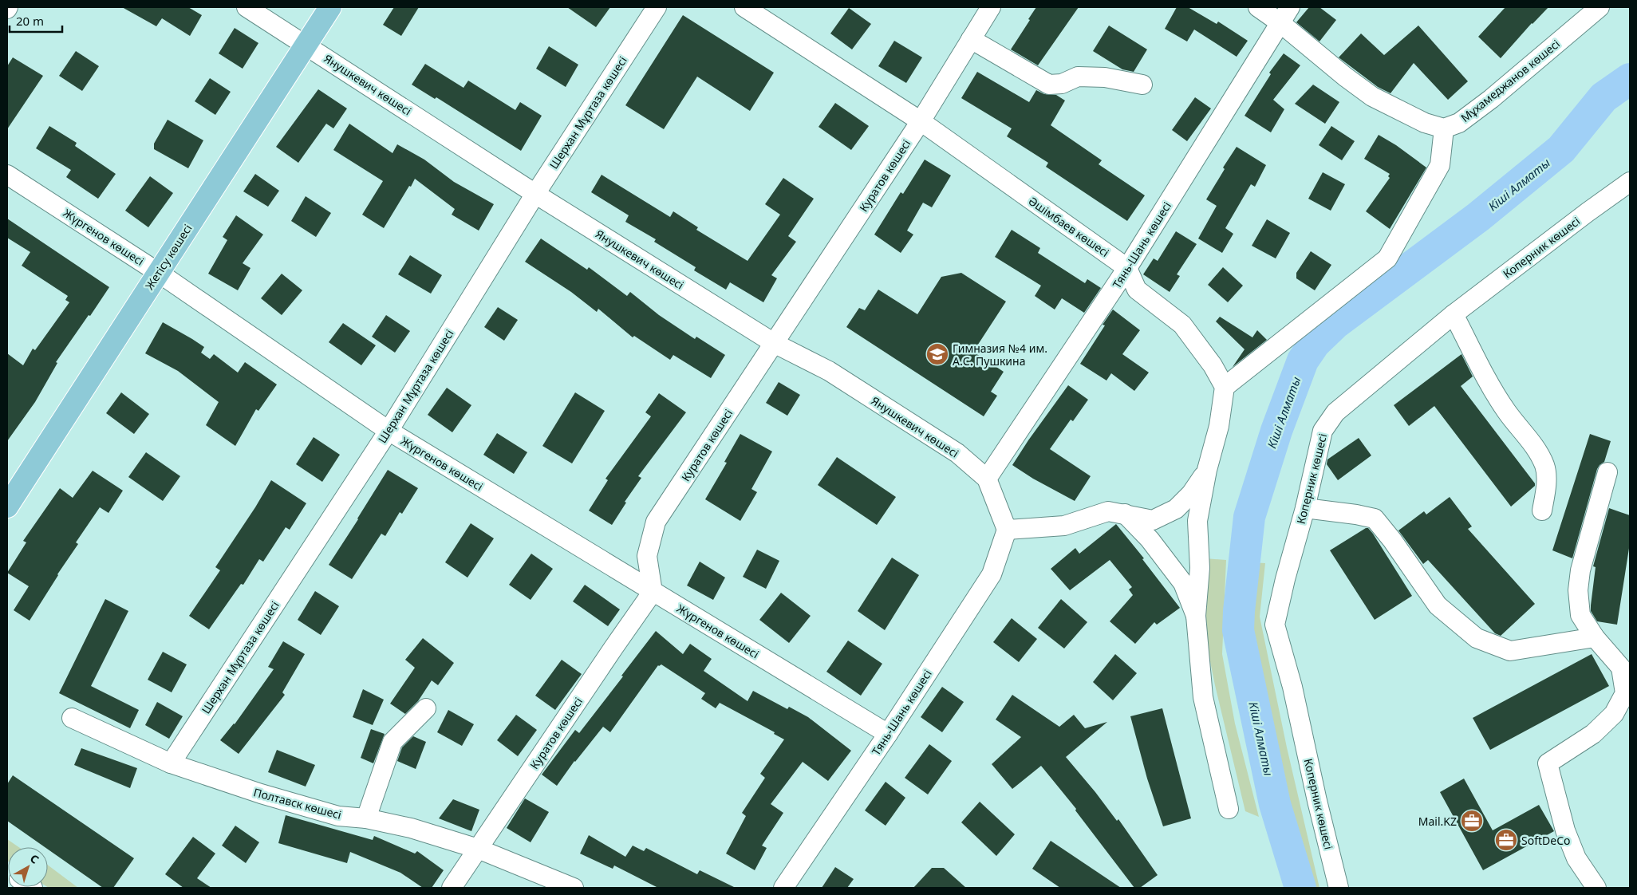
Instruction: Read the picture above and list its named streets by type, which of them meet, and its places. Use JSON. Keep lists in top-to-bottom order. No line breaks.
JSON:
{"streets":{"main road":["Жетісу көшесі"],"street":["Мұхамеджанов көшесі","Янушкевич көшесі","Шерхан Мұртаза көшесі","Куратов көшесі","Әшімбаев көшесі","Жүргенов көшесі","Тянь-Шань көшесі","Коперник көшесі","Полтавск көшесі"]},"crossings":[["Янушкевич көшесі","Шерхан Мұртаза көшесі"],["Янушкевич көшесі","Куратов көшесі"],["Янушкевич көшесі","Тянь-Шань көшесі"],["Янушкевич көшесі","Жетісу көшесі"],["Шерхан Мұртаза көшесі","Жүргенов көшесі"],["Шерхан Мұртаза көшесі","Полтавск көшесі"],["Куратов көшесі","Әшімбаев көшесі"],["Куратов көшесі","Жүргенов көшесі"],["Куратов көшесі","Полтавск көшесі"],["Әшімбаев көшесі","Тянь-Шань көшесі"],["Жүргенов көшесі","Тянь-Шань көшесі"],["Жүргенов көшесі","Жетісу көшесі"]],"water":["Кіші Алматы"],"places":{"school or university":["Гимназия №4 им. А.С. Пушкина"],"office":["Mail.KZ","SoftDeCo"]},"scale_bar":"20 m","north":"top right"}
